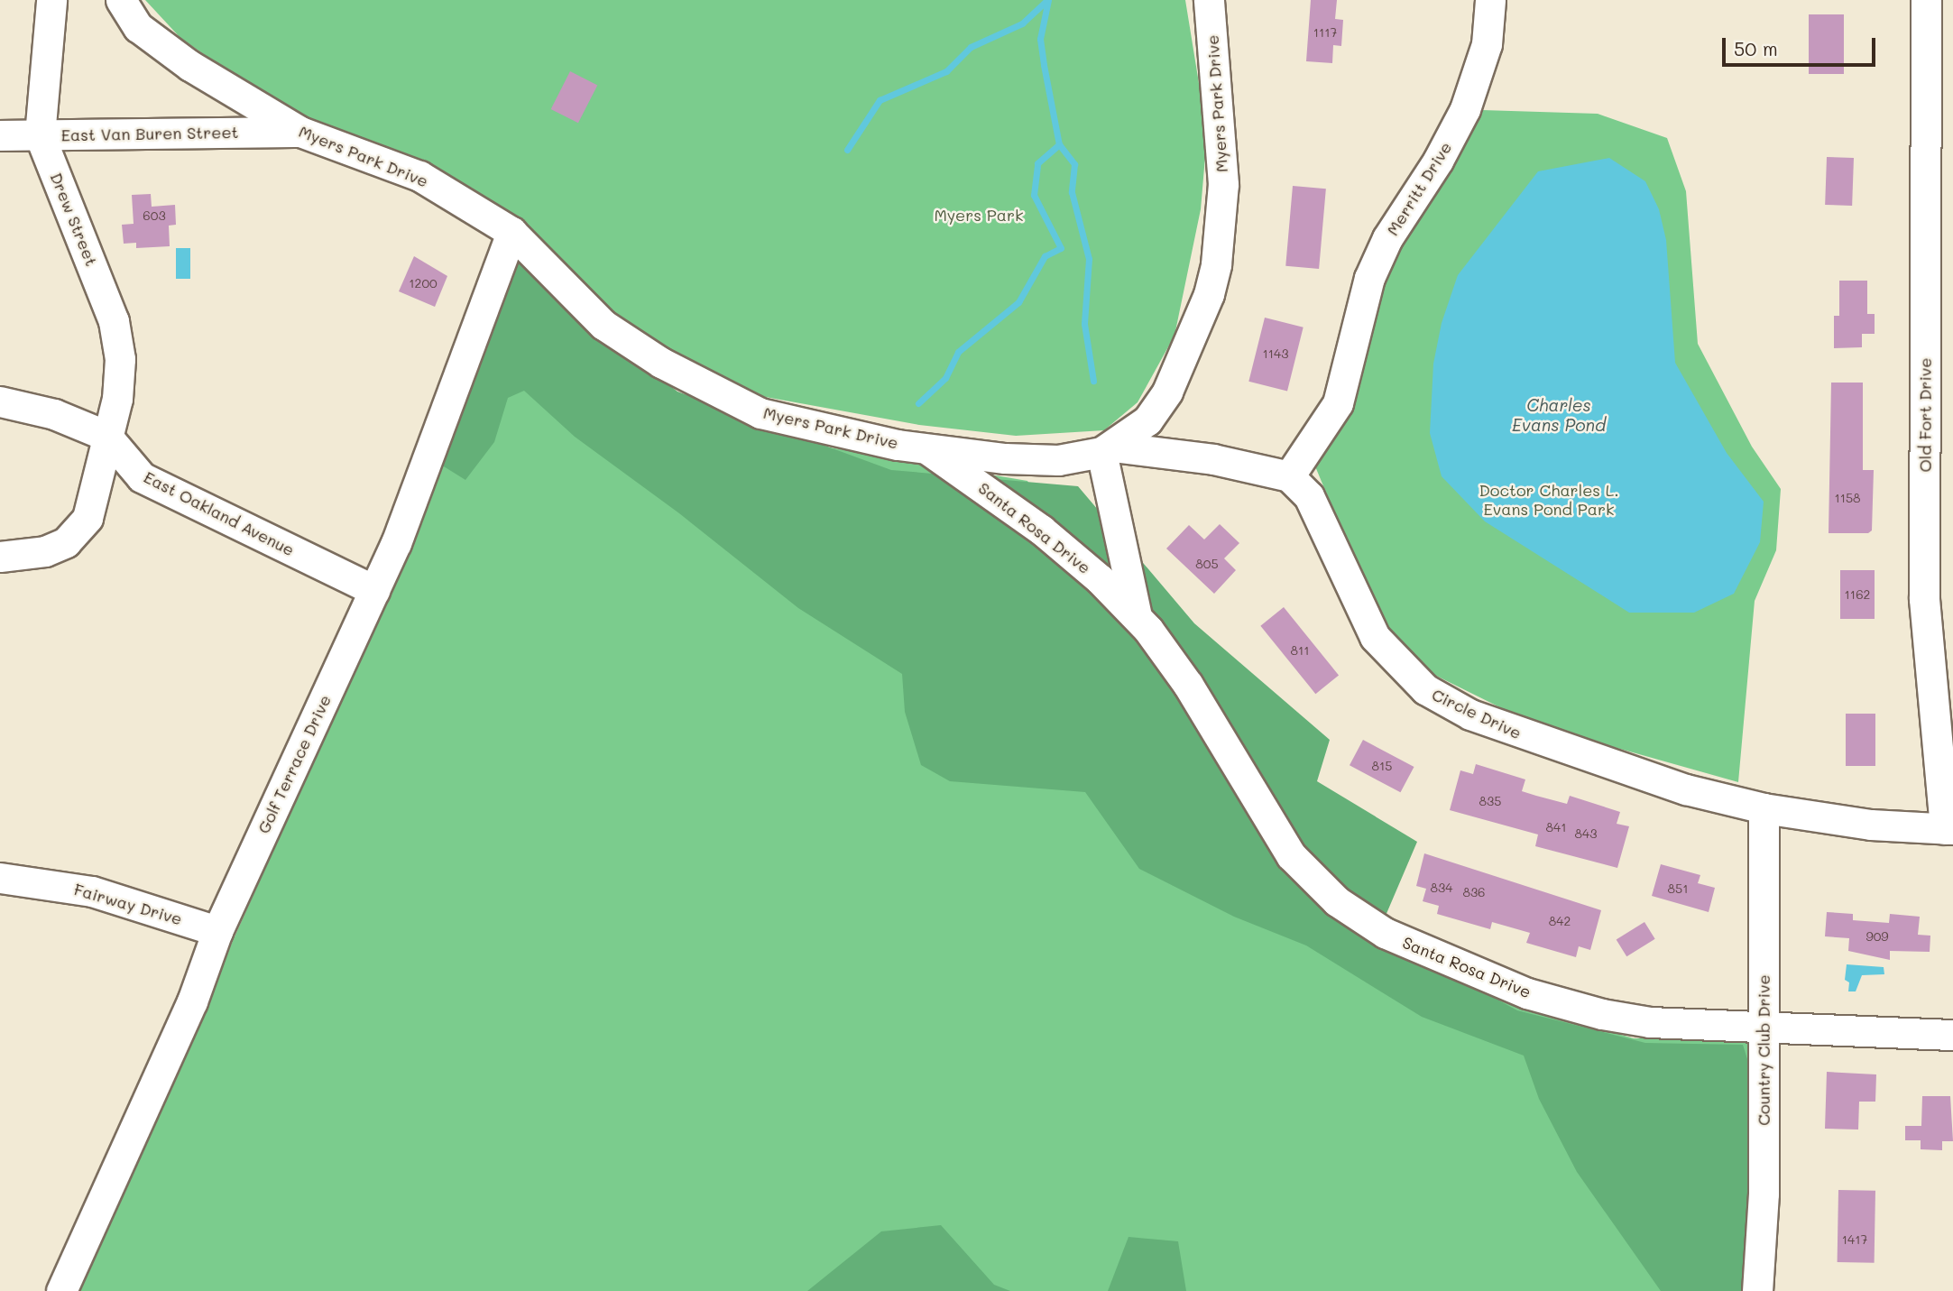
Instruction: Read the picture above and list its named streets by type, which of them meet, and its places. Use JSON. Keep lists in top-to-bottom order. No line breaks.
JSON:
{"streets":{"street":["Myers Park Drive","East Van Buren Street","Merritt Drive","Drew Street","Old Fort Drive","East Oakland Avenue","Santa Rosa Drive","Circle Drive","Golf Terrace Drive","Fairway Drive","Country Club Drive"]},"crossings":[["Myers Park Drive","East Van Buren Street"],["Myers Park Drive","Santa Rosa Drive"],["Myers Park Drive","Golf Terrace Drive"],["East Van Buren Street","Drew Street"],["Merritt Drive","Circle Drive"],["Drew Street","East Oakland Avenue"],["Old Fort Drive","Circle Drive"],["East Oakland Avenue","Golf Terrace Drive"],["Santa Rosa Drive","Country Club Drive"],["Circle Drive","Country Club Drive"],["Golf Terrace Drive","Fairway Drive"]],"water":["Charles Evans Pond"],"parks":["Myers Park","Doctor Charles L. Evans Pond Park"],"house_numbers":["1117","603","1200","1143","1158","805","1162","811","815","835","841","843","834","851","836","842","909","1417"],"scale_bar":"50 m"}
